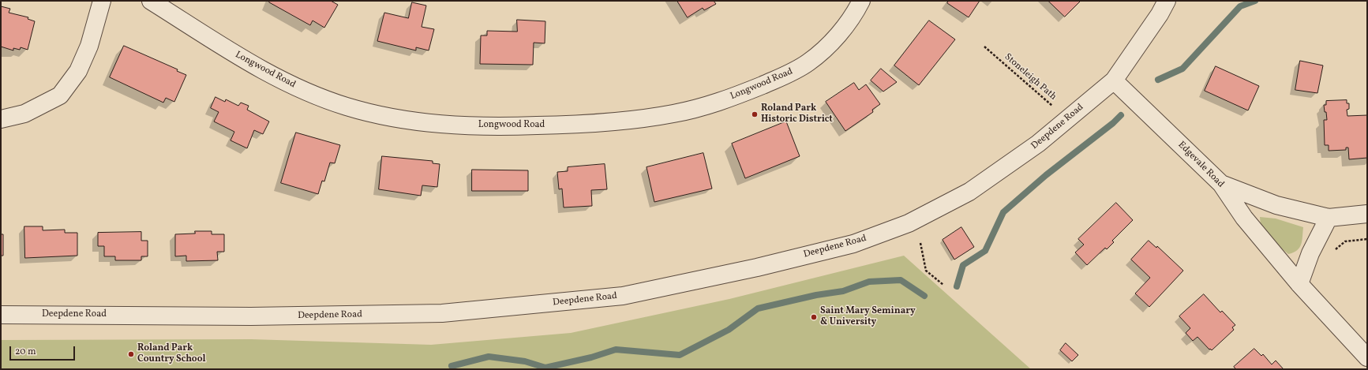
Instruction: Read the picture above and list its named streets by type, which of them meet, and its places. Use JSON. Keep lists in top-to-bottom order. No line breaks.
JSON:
{"streets":{"street":["Longwood Road","Deepdene Road","Edgevale Road"],"path":["Stoneleigh Path"]},"crossings":[["Stoneleigh Path","Deepdene Road"],["Deepdene Road","Edgevale Road"]],"places":["Roland Park Historic District","Saint Mary Seminary & University","Roland Park Country School"],"scale_bar":"20 m"}
